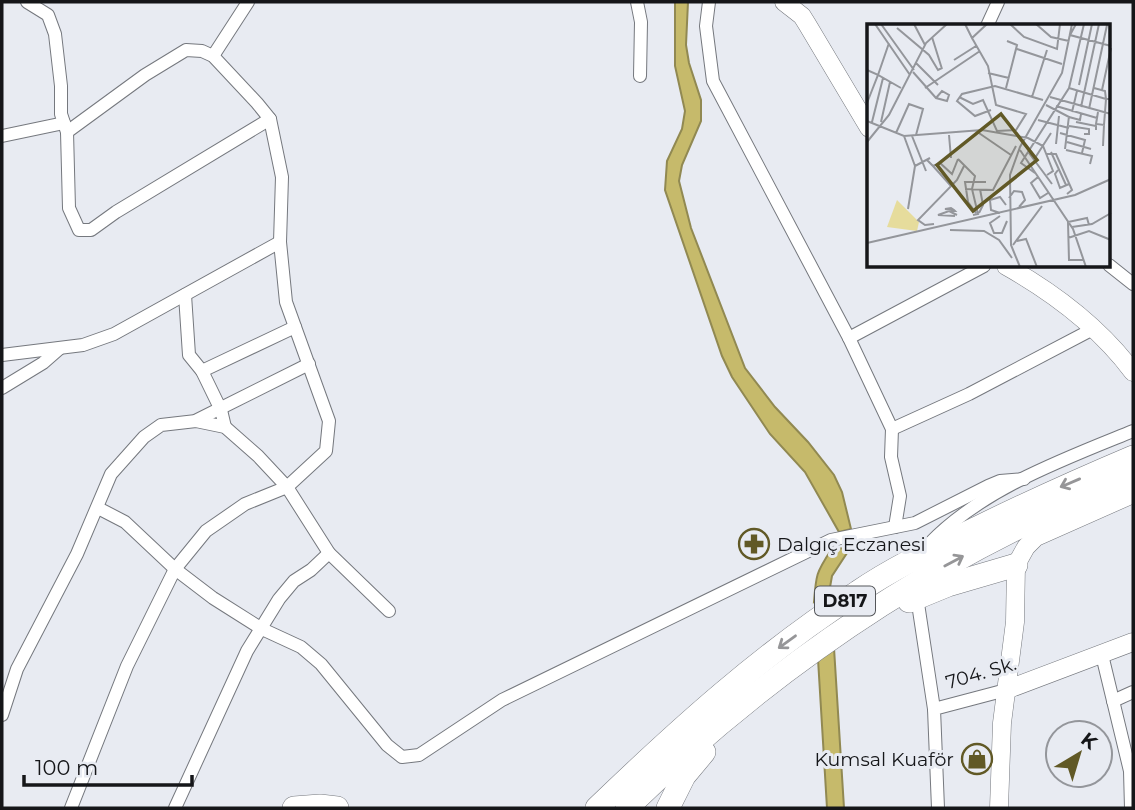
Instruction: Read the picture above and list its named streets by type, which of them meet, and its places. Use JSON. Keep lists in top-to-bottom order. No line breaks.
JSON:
{"streets":{"highway":["D817"],"street":["704. Sk."]},"places":{"pharmacy":["Dalgıç Eczanesi"],"shop":["Kumsal Kuaför"]},"scale_bar":"100 m","north":"top right"}
